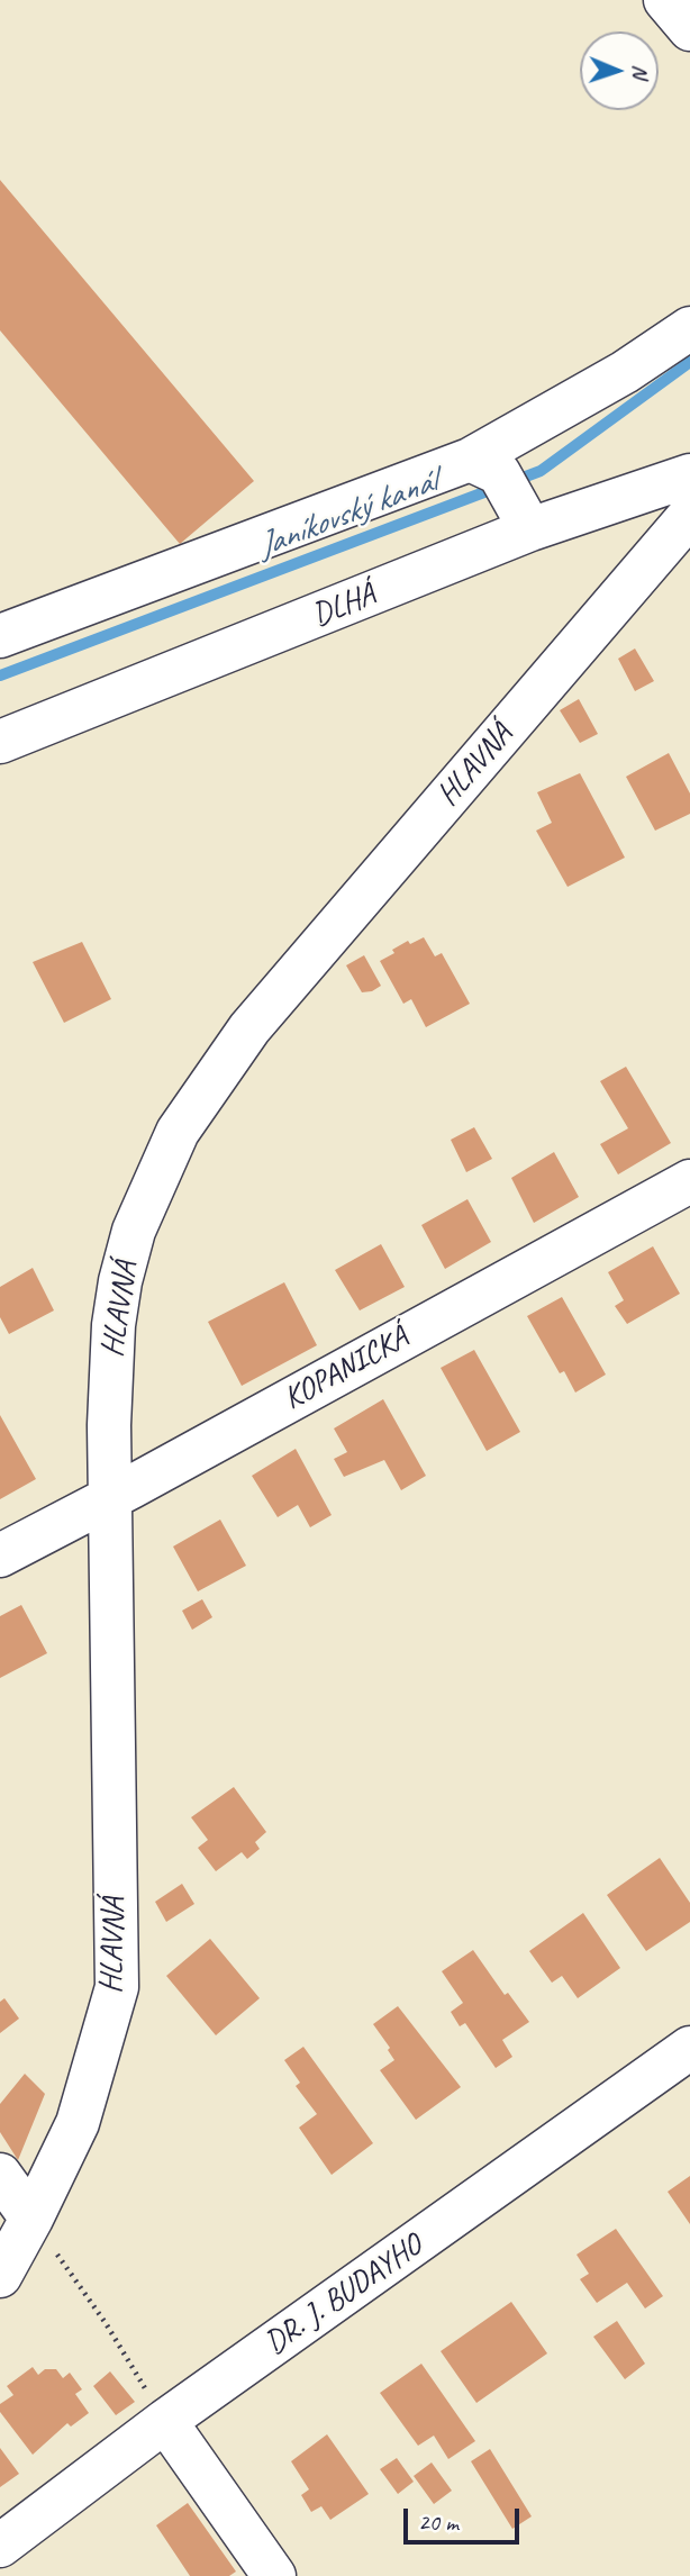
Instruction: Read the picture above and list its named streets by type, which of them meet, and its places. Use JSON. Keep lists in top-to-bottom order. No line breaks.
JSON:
{"streets":{"street":["DLHÁ","HLAVNÁ","KOPANICKÁ","DR. J. BUDAYHO"]},"crossings":[["HLAVNÁ","KOPANICKÁ"]],"water":["Janíkovský kanál"],"scale_bar":"20 m","north":"right"}
